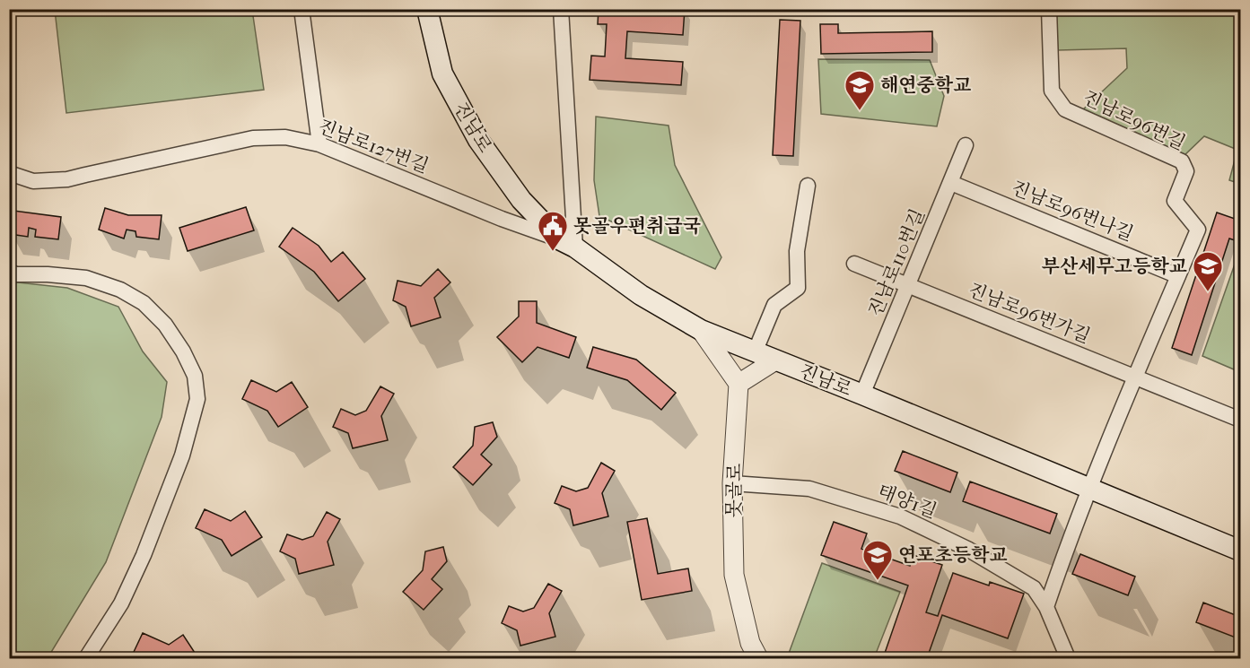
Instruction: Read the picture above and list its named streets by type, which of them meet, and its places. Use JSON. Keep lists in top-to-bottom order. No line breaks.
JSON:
{"streets":{"main road":["진남로"],"street":["진남로96번길","진남로127번길","진남로96번나길","진남로110번길","진남로96번가길","못골로","태양1길"]},"crossings":[["진남로96번길","진남로"],["진남로96번길","진남로96번나길"],["진남로96번길","진남로96번가길"],["진남로","진남로127번길"],["진남로","진남로110번길"],["진남로96번나길","진남로110번길"],["진남로110번길","진남로96번가길"],["못골로","태양1길"]],"places":{"school or university":["해연중학교","부산세무고등학교","연포초등학교"],"public building":["못골우편취급국"]}}
